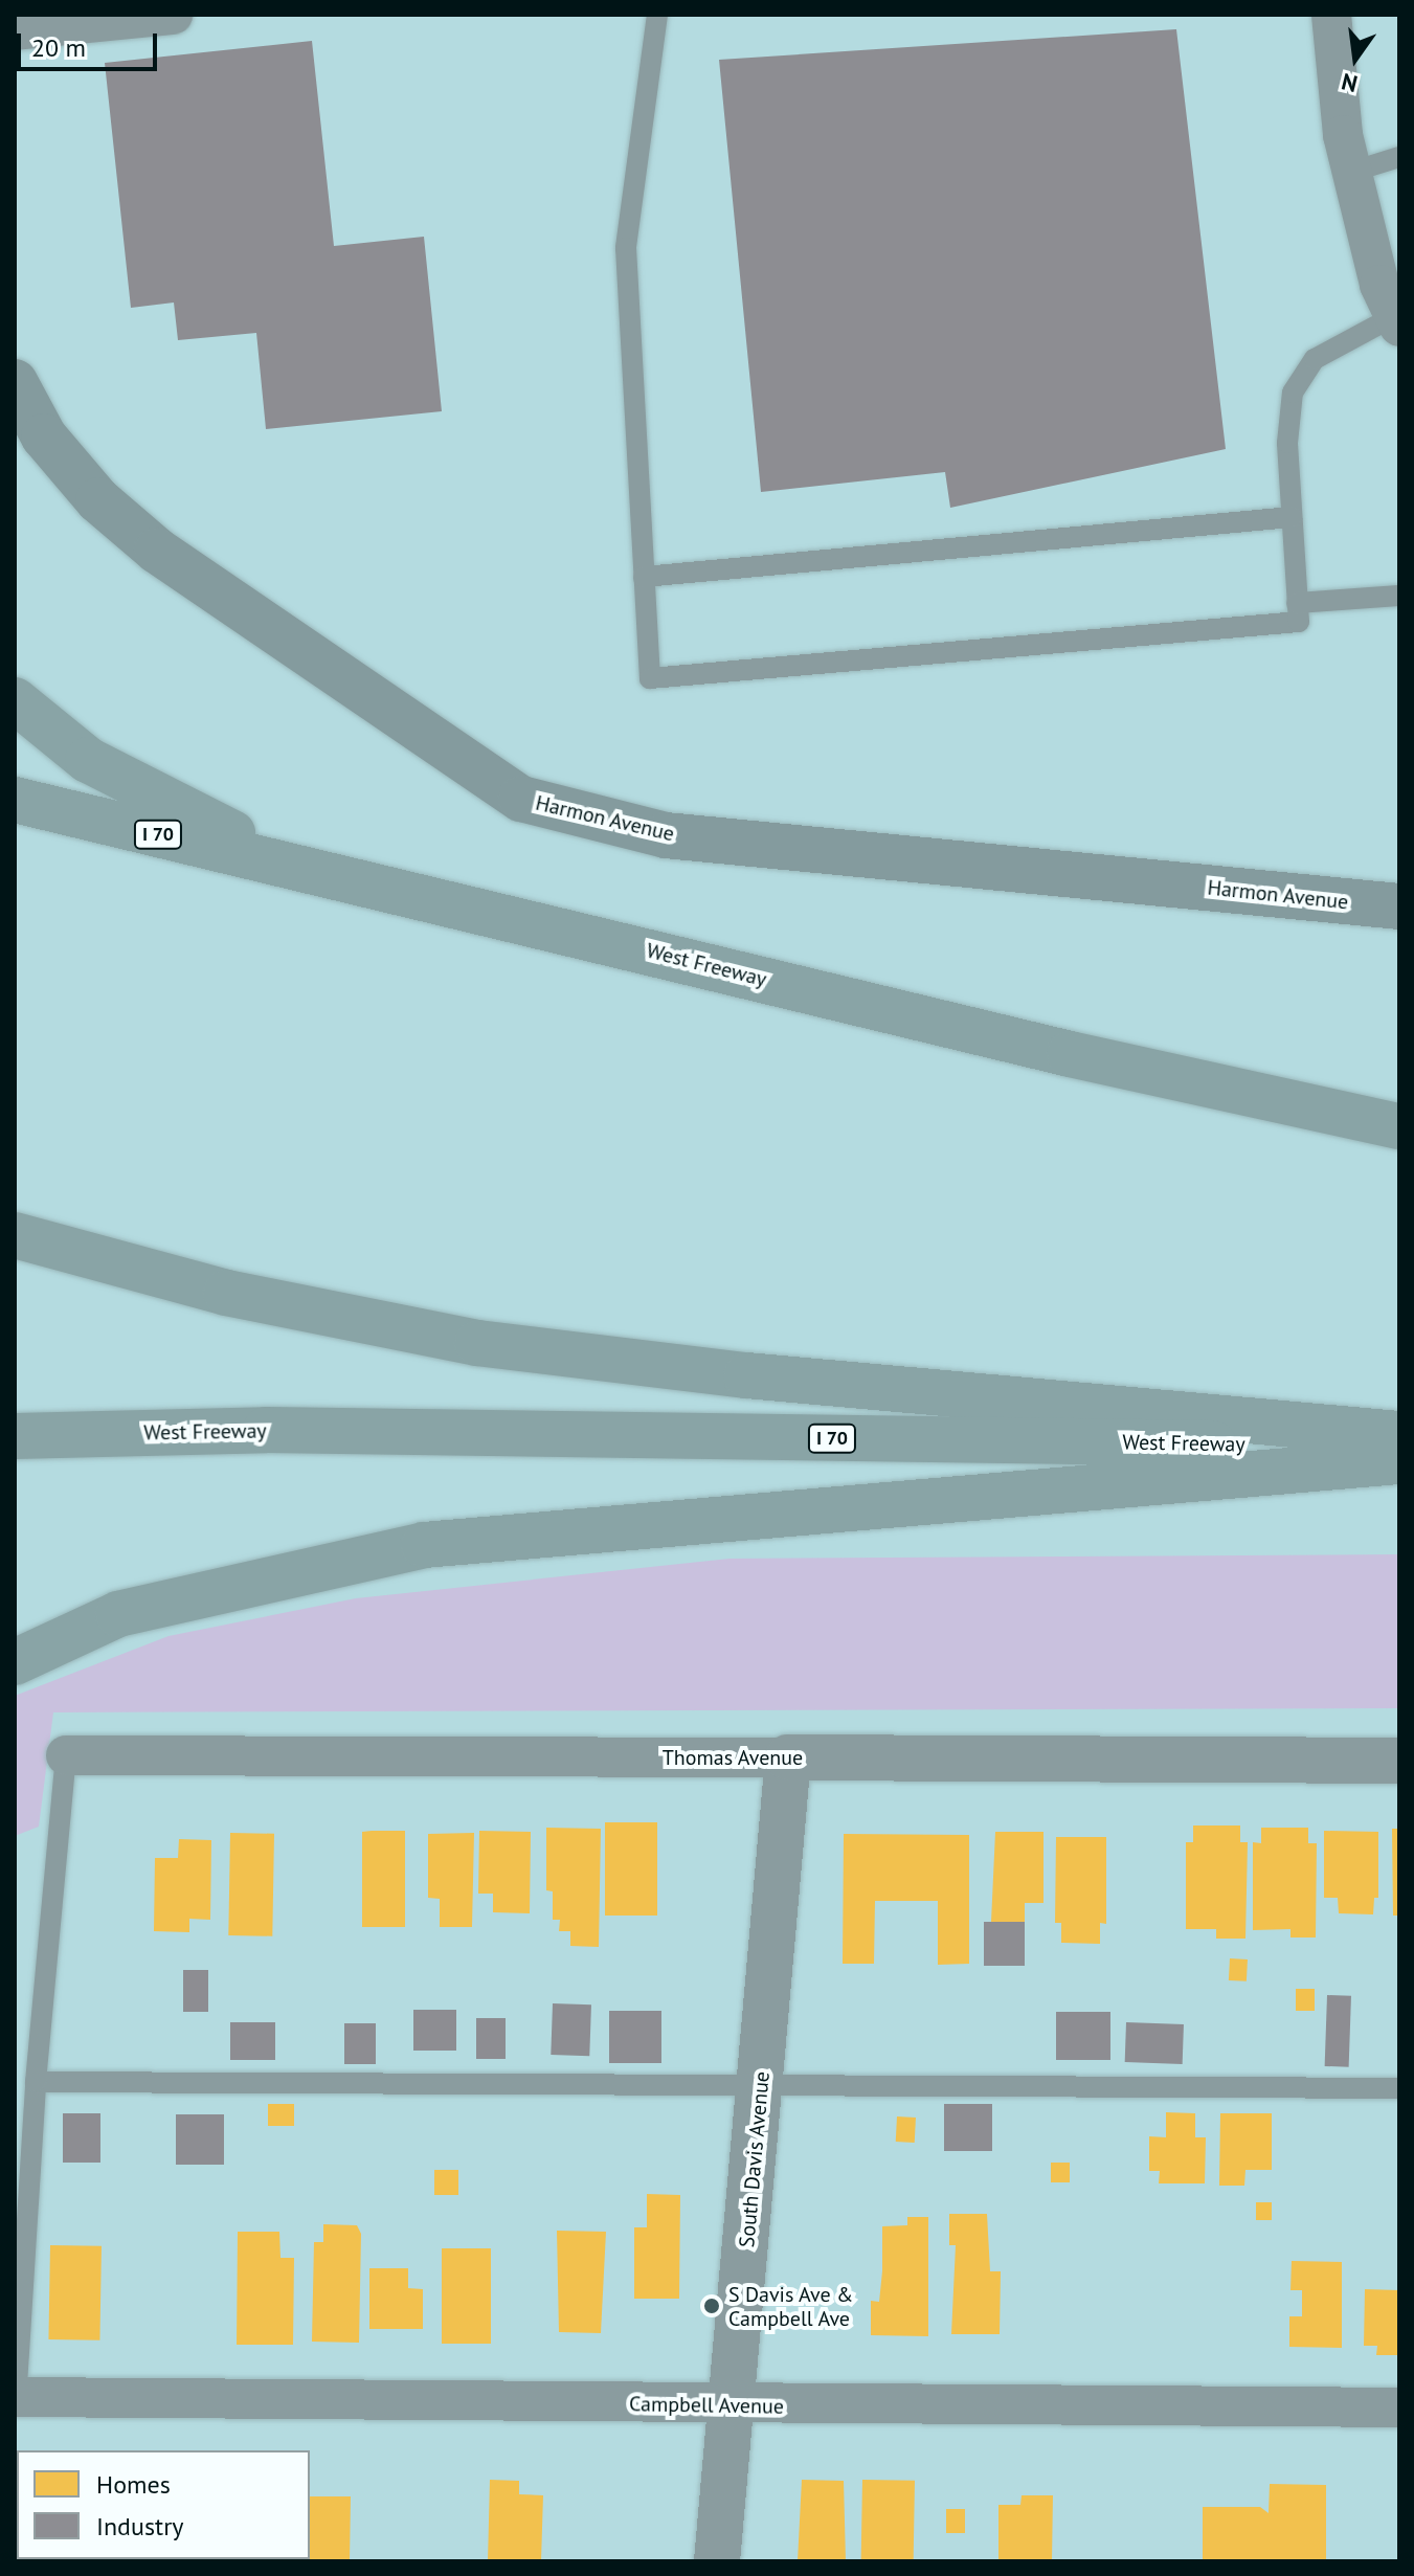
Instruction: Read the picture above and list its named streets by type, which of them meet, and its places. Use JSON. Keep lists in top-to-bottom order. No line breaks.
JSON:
{"streets":{"highway":["I 70","West Freeway"],"main road":["Harmon Avenue"],"street":["Thomas Avenue","South Davis Avenue","Campbell Avenue"]},"crossings":[["Thomas Avenue","South Davis Avenue"],["South Davis Avenue","Campbell Avenue"]],"places":["S Davis Ave & Campbell Ave"],"legend":["Homes","Industry"],"scale_bar":"20 m","north":"bottom"}
